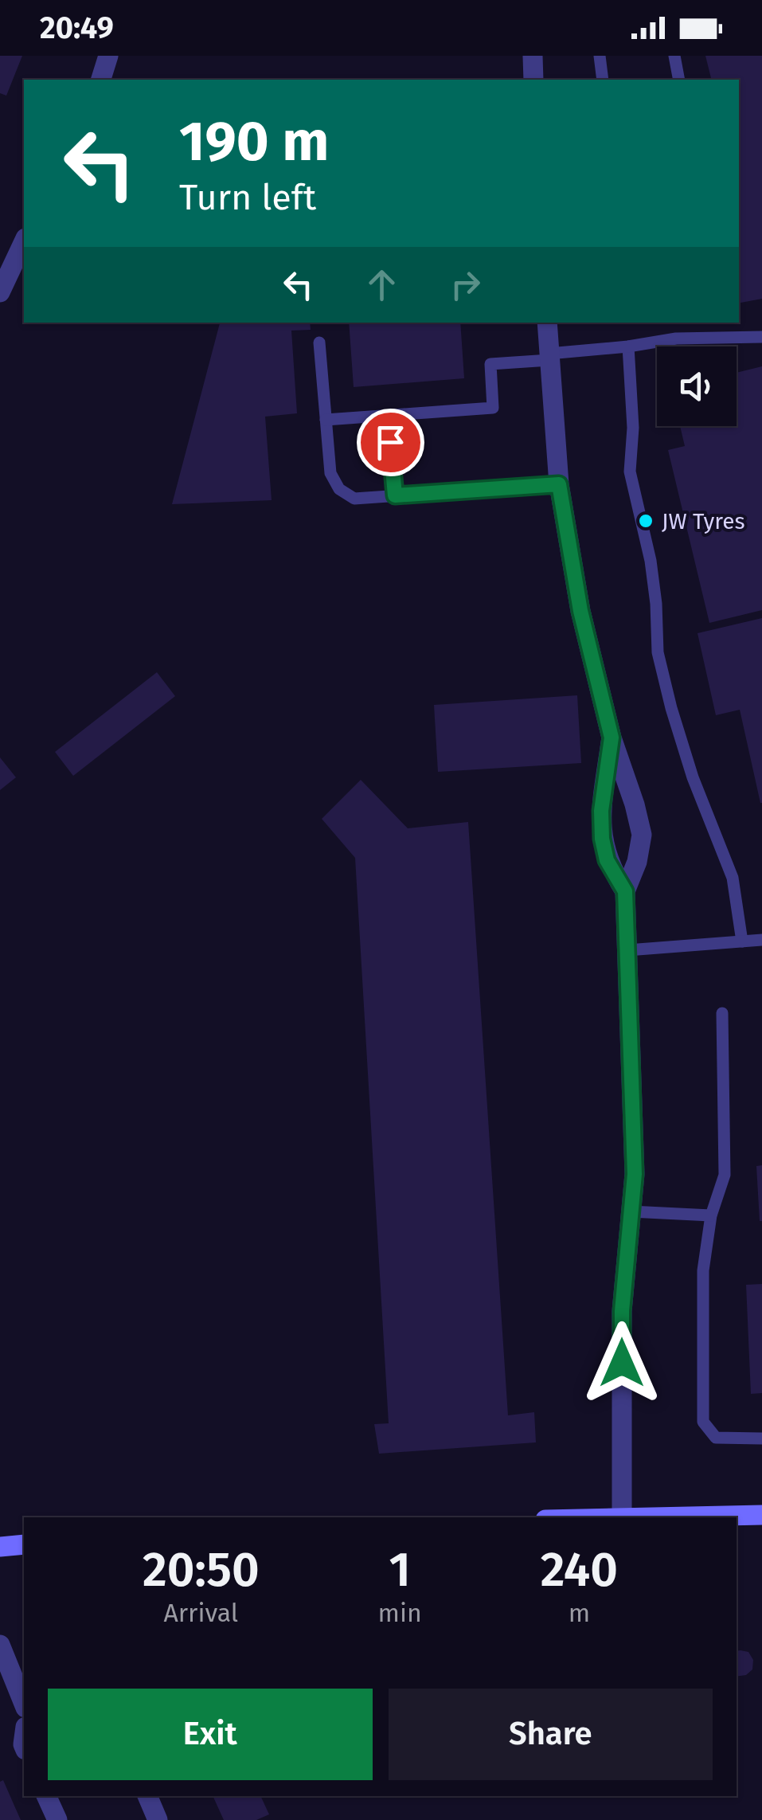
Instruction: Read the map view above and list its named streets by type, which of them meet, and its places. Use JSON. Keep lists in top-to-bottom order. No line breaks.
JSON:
{"places":["JW Tyres"],"page":{"status":"20:49","turn":["190 m","Turn left"],"eta":["20:50","Arrival","1","min","240","m"],"buttons":["Exit","Share"]}}
